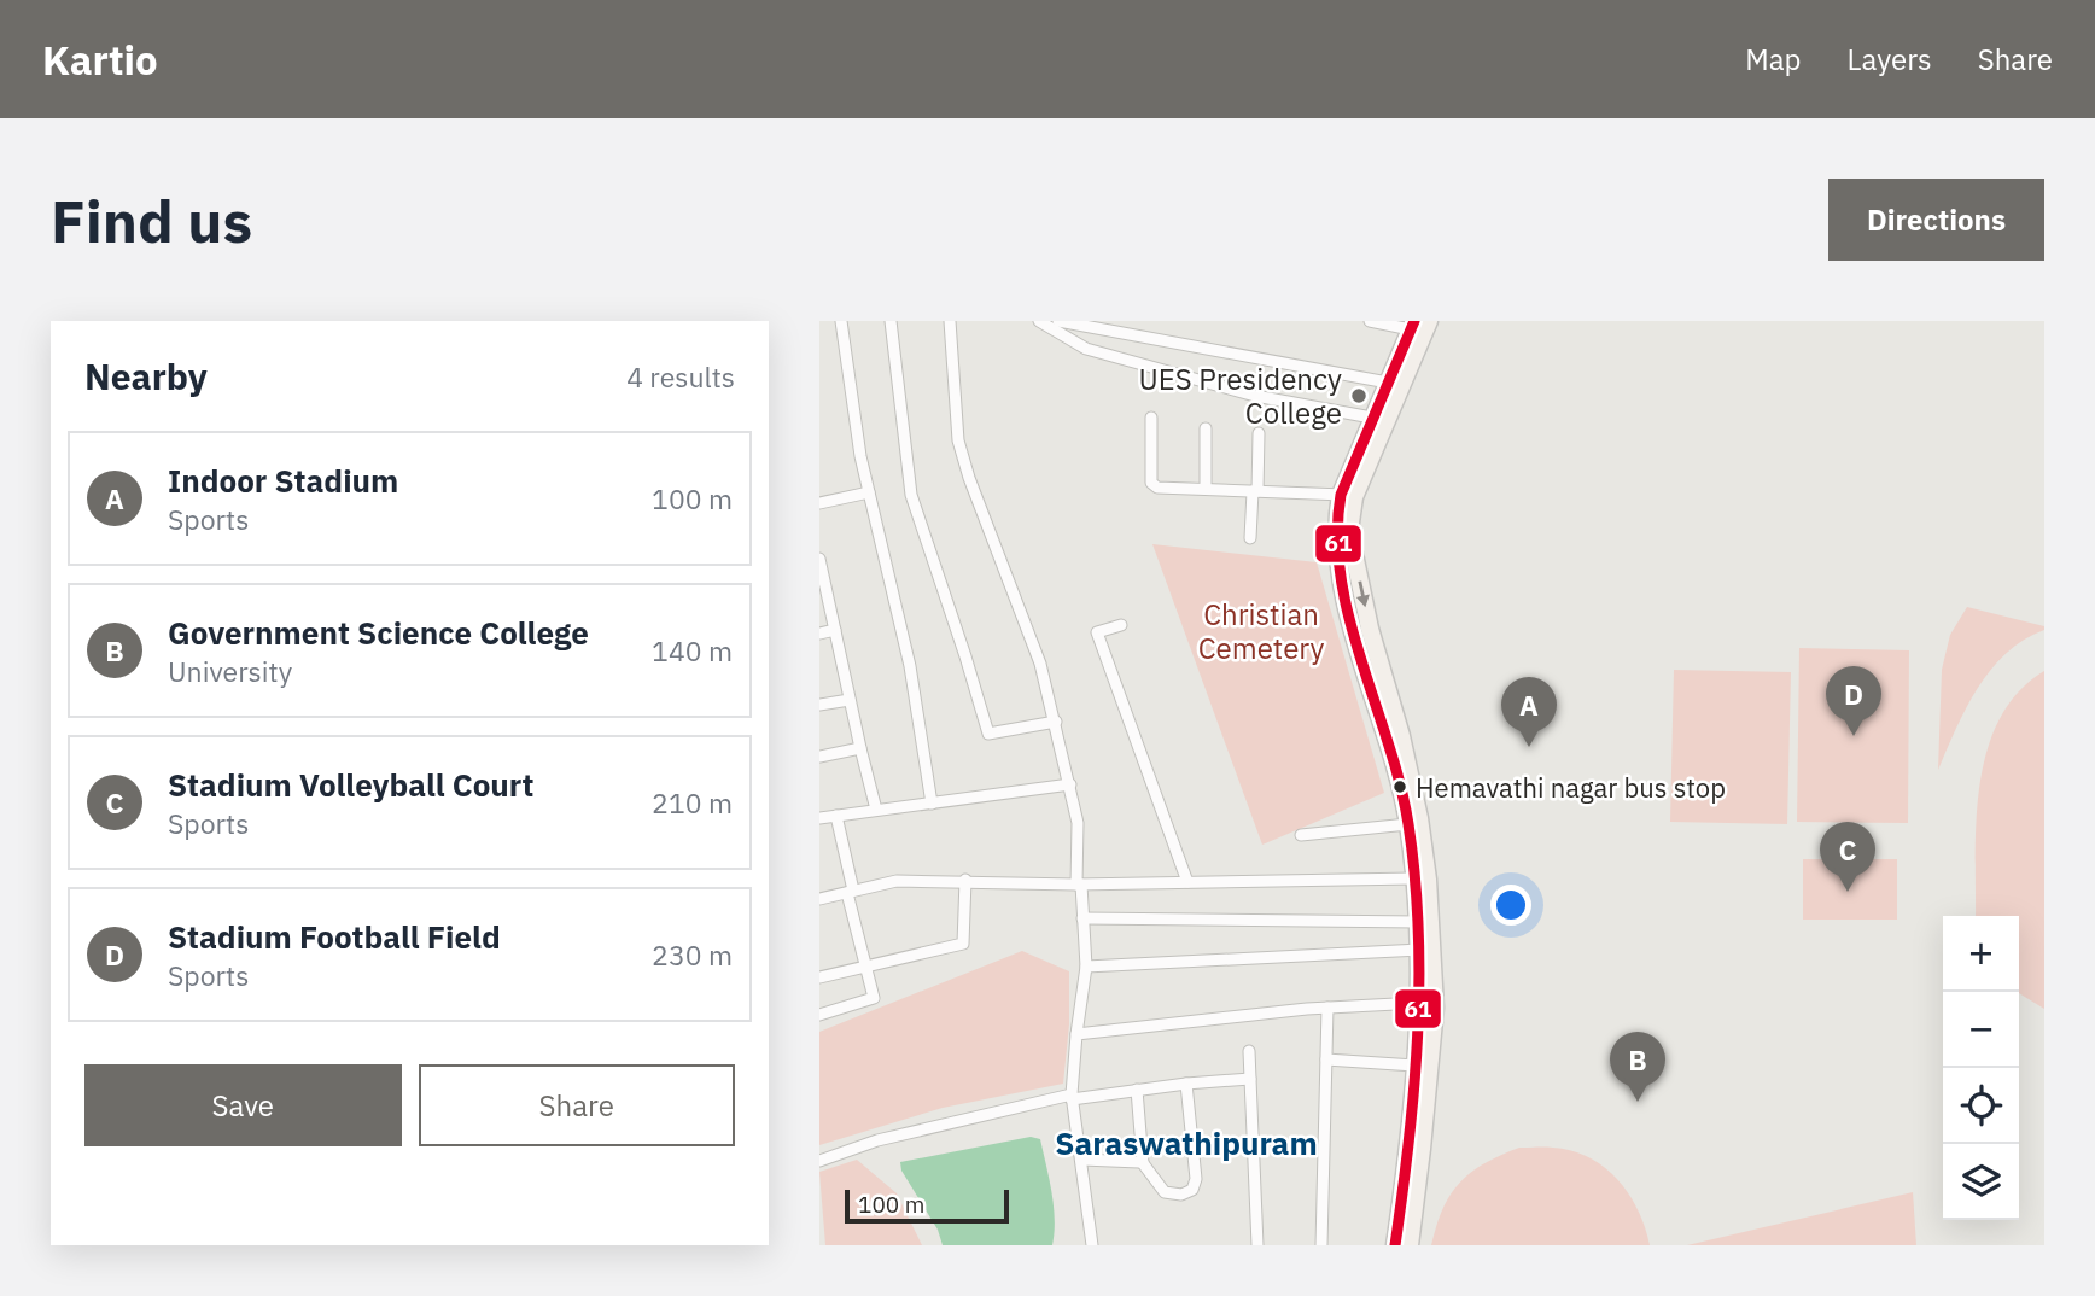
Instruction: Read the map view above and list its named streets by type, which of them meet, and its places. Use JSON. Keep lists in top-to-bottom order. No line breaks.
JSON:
{"districts":["Saraswathipuram"],"parks":["Christian Cemetery"],"places":["UES Presidency College","Hemavathi nagar bus stop"],"lines":["transit line 61"],"scale_bar":"100 m","page":{"header":"Kartio","nav":["Map","Layers","Share"],"buttons":["Directions",["Save","Share"]],"title":"Find us","heading":["Nearby","4 results"],"list":[{"mark":"A","name":"Indoor Stadium","note":"Sports","value":"100 m"},{"mark":"B","name":"Government Science College","note":"University","value":"140 m"},{"mark":"C","name":"Stadium Volleyball Court","note":"Sports","value":"210 m"},{"mark":"D","name":"Stadium Football Field","note":"Sports","value":"230 m"}],"pins":["D","A","C","B"],"map_buttons":["+","−"],"scale":"100 m"}}
